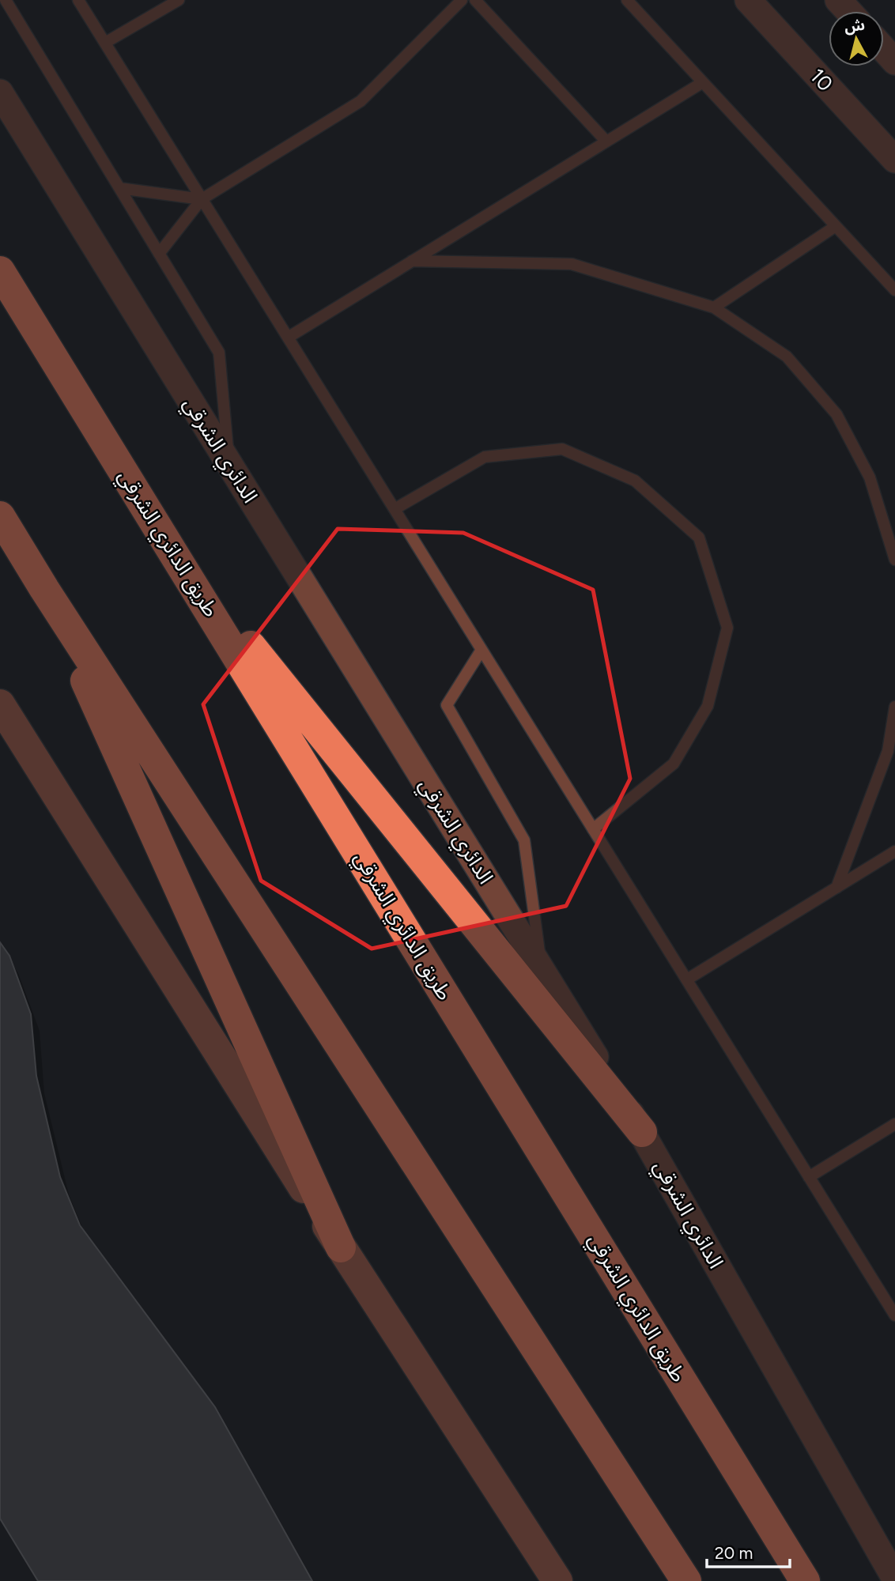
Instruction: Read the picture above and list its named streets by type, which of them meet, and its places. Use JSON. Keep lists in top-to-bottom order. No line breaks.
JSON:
{"streets":{"highway":["طريق الدائري الشرقي"],"street":["10","الدائري الشرقي"]},"scale_bar":"20 m","north":"top"}
